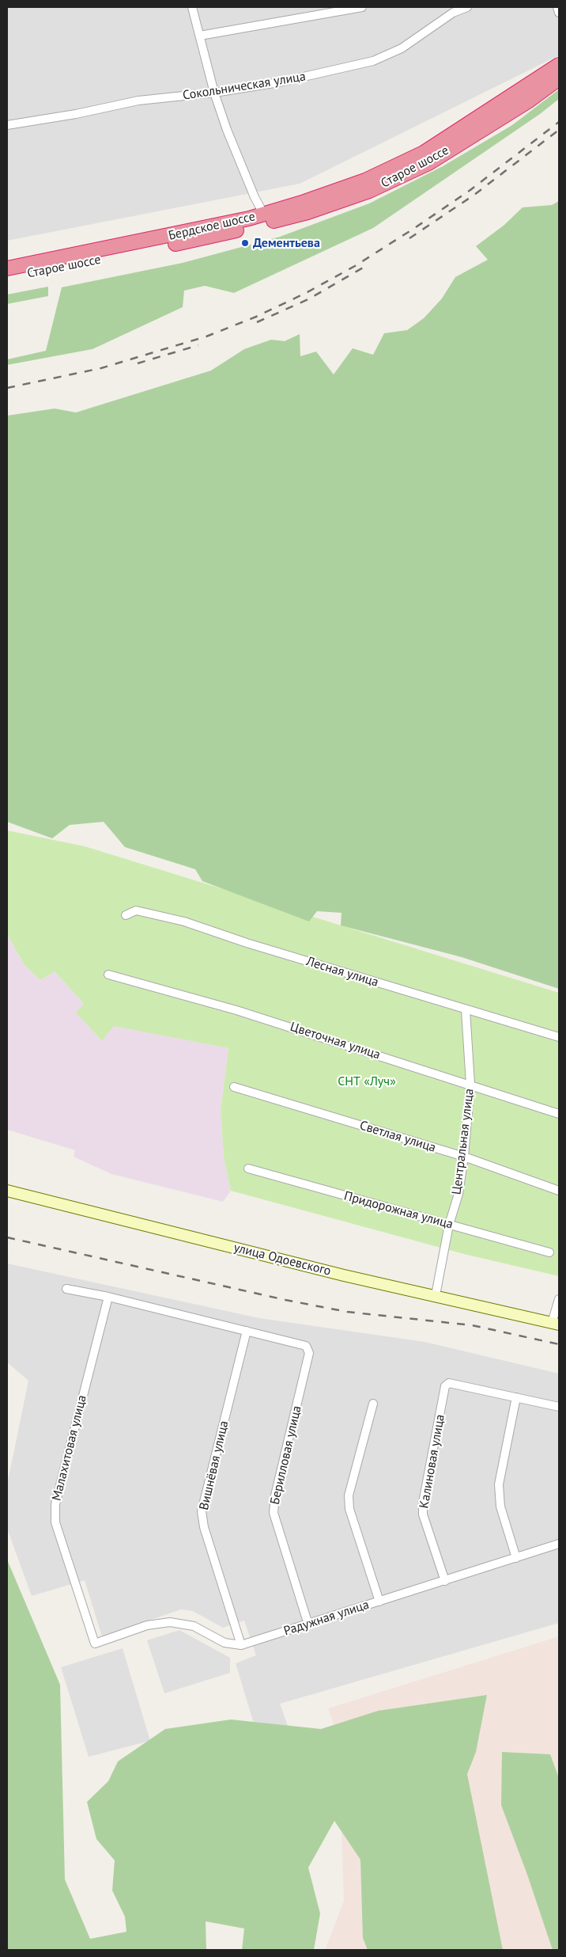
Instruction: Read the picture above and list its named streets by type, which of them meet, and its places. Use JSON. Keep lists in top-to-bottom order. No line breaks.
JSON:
{"streets":{"highway":["Старое шоссе","Бердское шоссе"],"street":["Сокольническая улица","Лесная улица","Цветочная улица","Светлая улица","Центральная улица","Придорожная улица","улица Одоевского","Малахитовая улица","Берилловая улица","Калиновая улица","Вишнёвая улица","Радужная улица"]},"crossings":[["Старое шоссе","Бердское шоссе"],["Лесная улица","Центральная улица"],["Цветочная улица","Центральная улица"],["Светлая улица","Центральная улица"],["Центральная улица","Придорожная улица"],["Центральная улица","улица Одоевского"],["Малахитовая улица","Радужная улица"],["Берилловая улица","Вишнёвая улица"],["Берилловая улица","Радужная улица"],["Калиновая улица","Радужная улица"],["Вишнёвая улица","Радужная улица"]],"parks":["СНТ «Луч»"],"places":["Дементьева"]}
